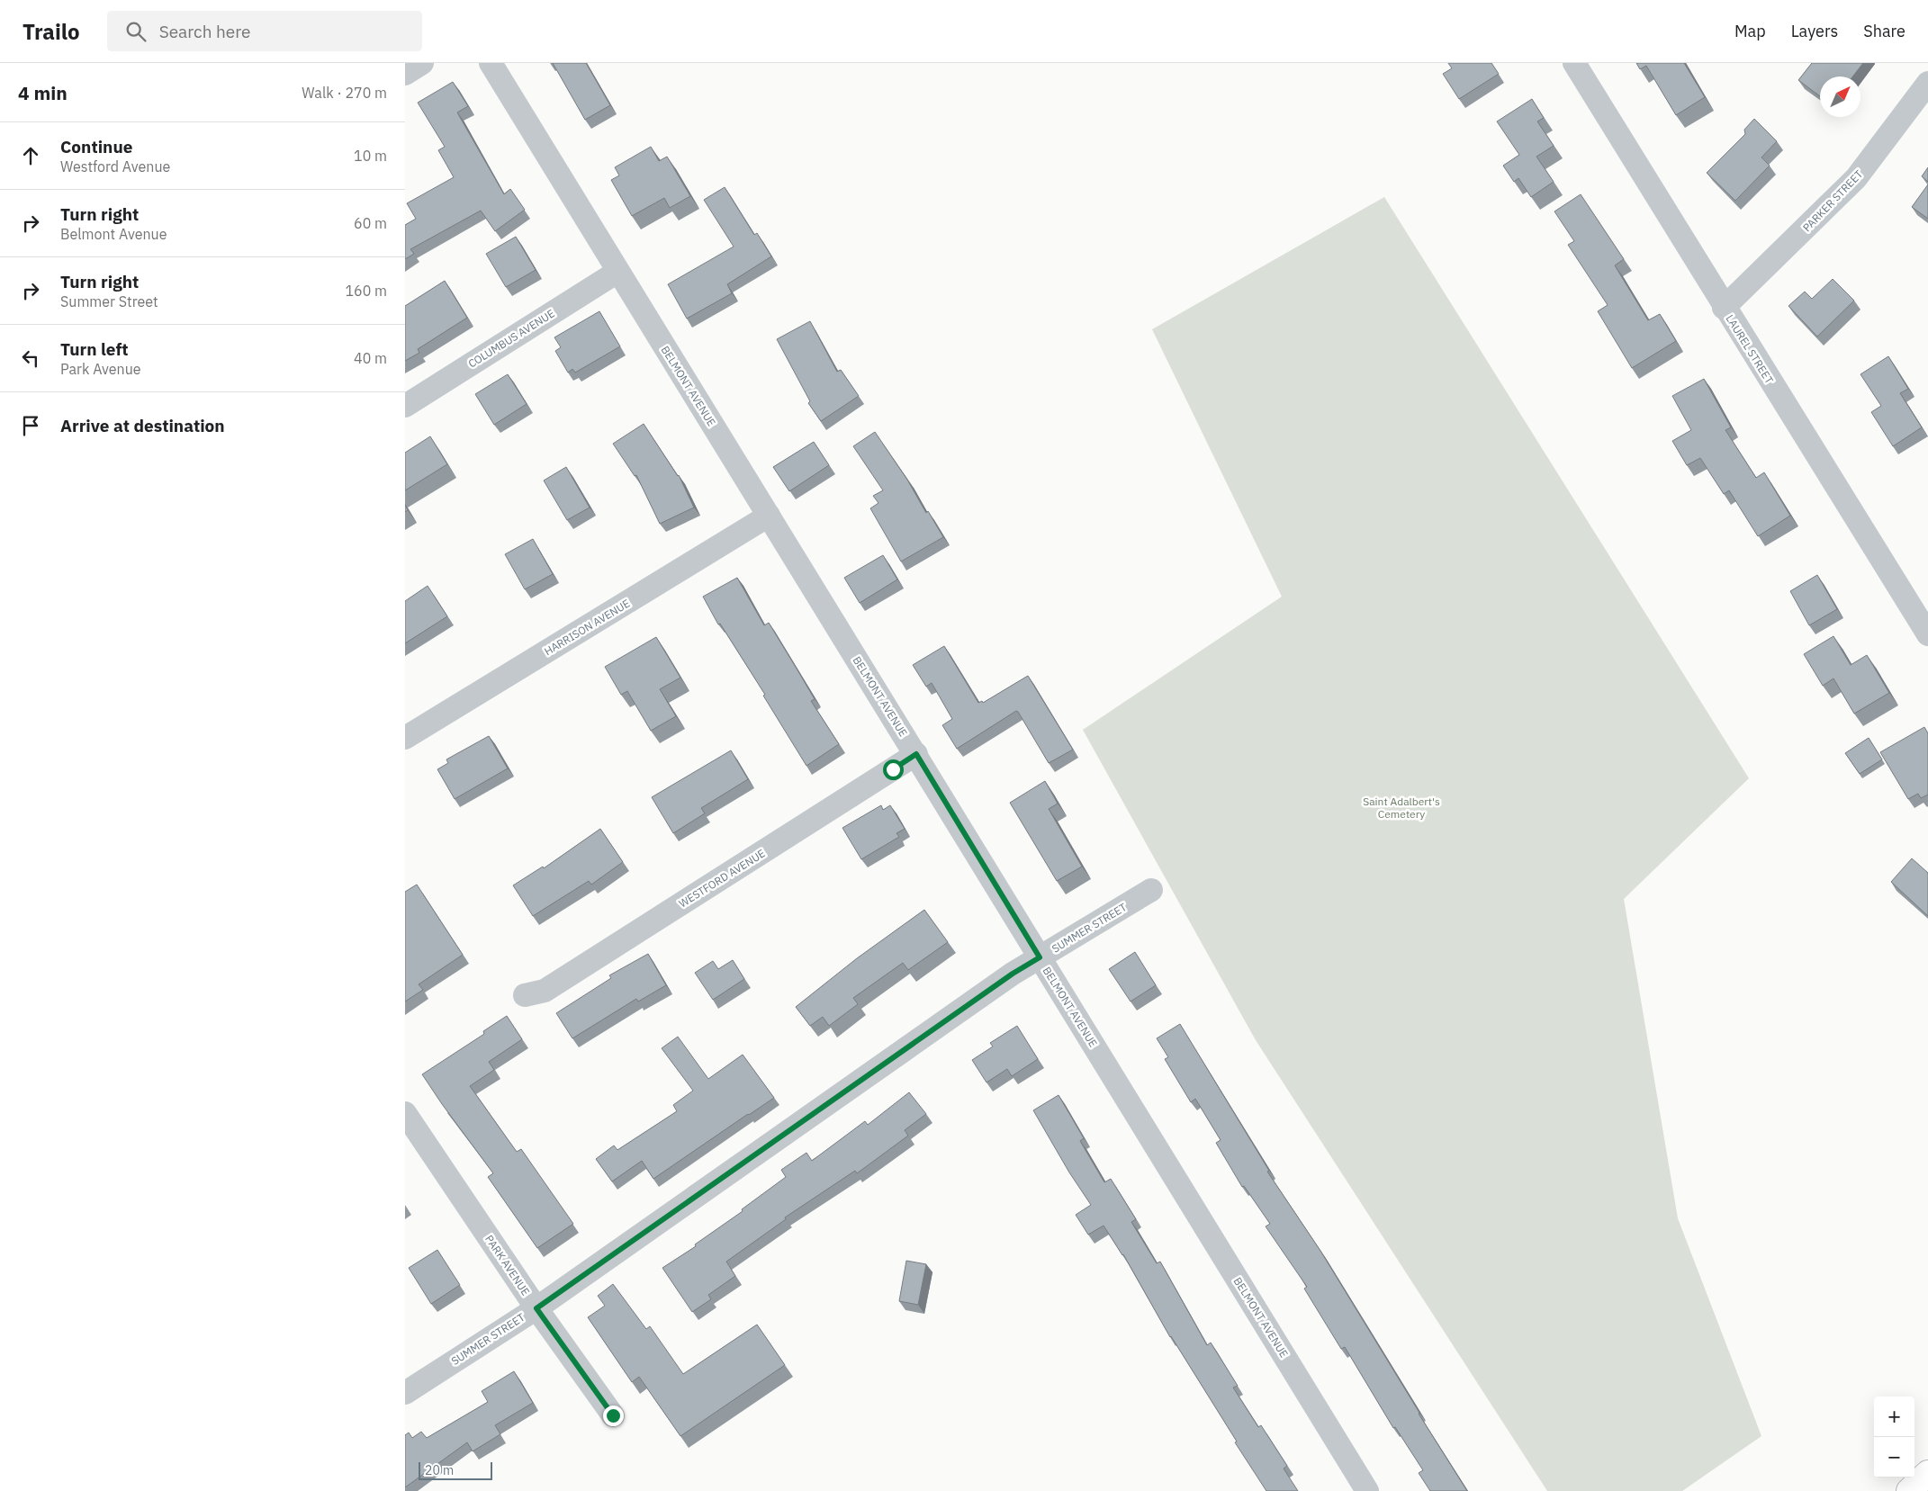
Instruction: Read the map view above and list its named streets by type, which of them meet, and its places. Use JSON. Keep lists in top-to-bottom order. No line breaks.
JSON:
{"streets":{"street":["PARKER STREET","COLUMBUS AVENUE","LAUREL STREET","BELMONT AVENUE","HARRISON AVENUE","WESTFORD AVENUE","SUMMER STREET","PARK AVENUE"]},"crossings":[["PARKER STREET","LAUREL STREET"],["COLUMBUS AVENUE","BELMONT AVENUE"],["BELMONT AVENUE","HARRISON AVENUE"],["BELMONT AVENUE","WESTFORD AVENUE"],["BELMONT AVENUE","SUMMER STREET"],["SUMMER STREET","PARK AVENUE"]],"parks":["Saint Adalbert's Cemetery"],"scale_bar":"20 m","north":"top right","page":{"header":"Trailo","search":"Search here","nav":["Map","Layers","Share"],"heading":["4 min","Walk · 270 m"],"list":[["Continue","Westford Avenue","10 m"],["Turn right","Belmont Avenue","60 m"],["Turn right","Summer Street","160 m"],["Turn left","Park Avenue","40 m"],"Arrive at destination"],"map_buttons":["+","−"],"scale":"20 m"}}
